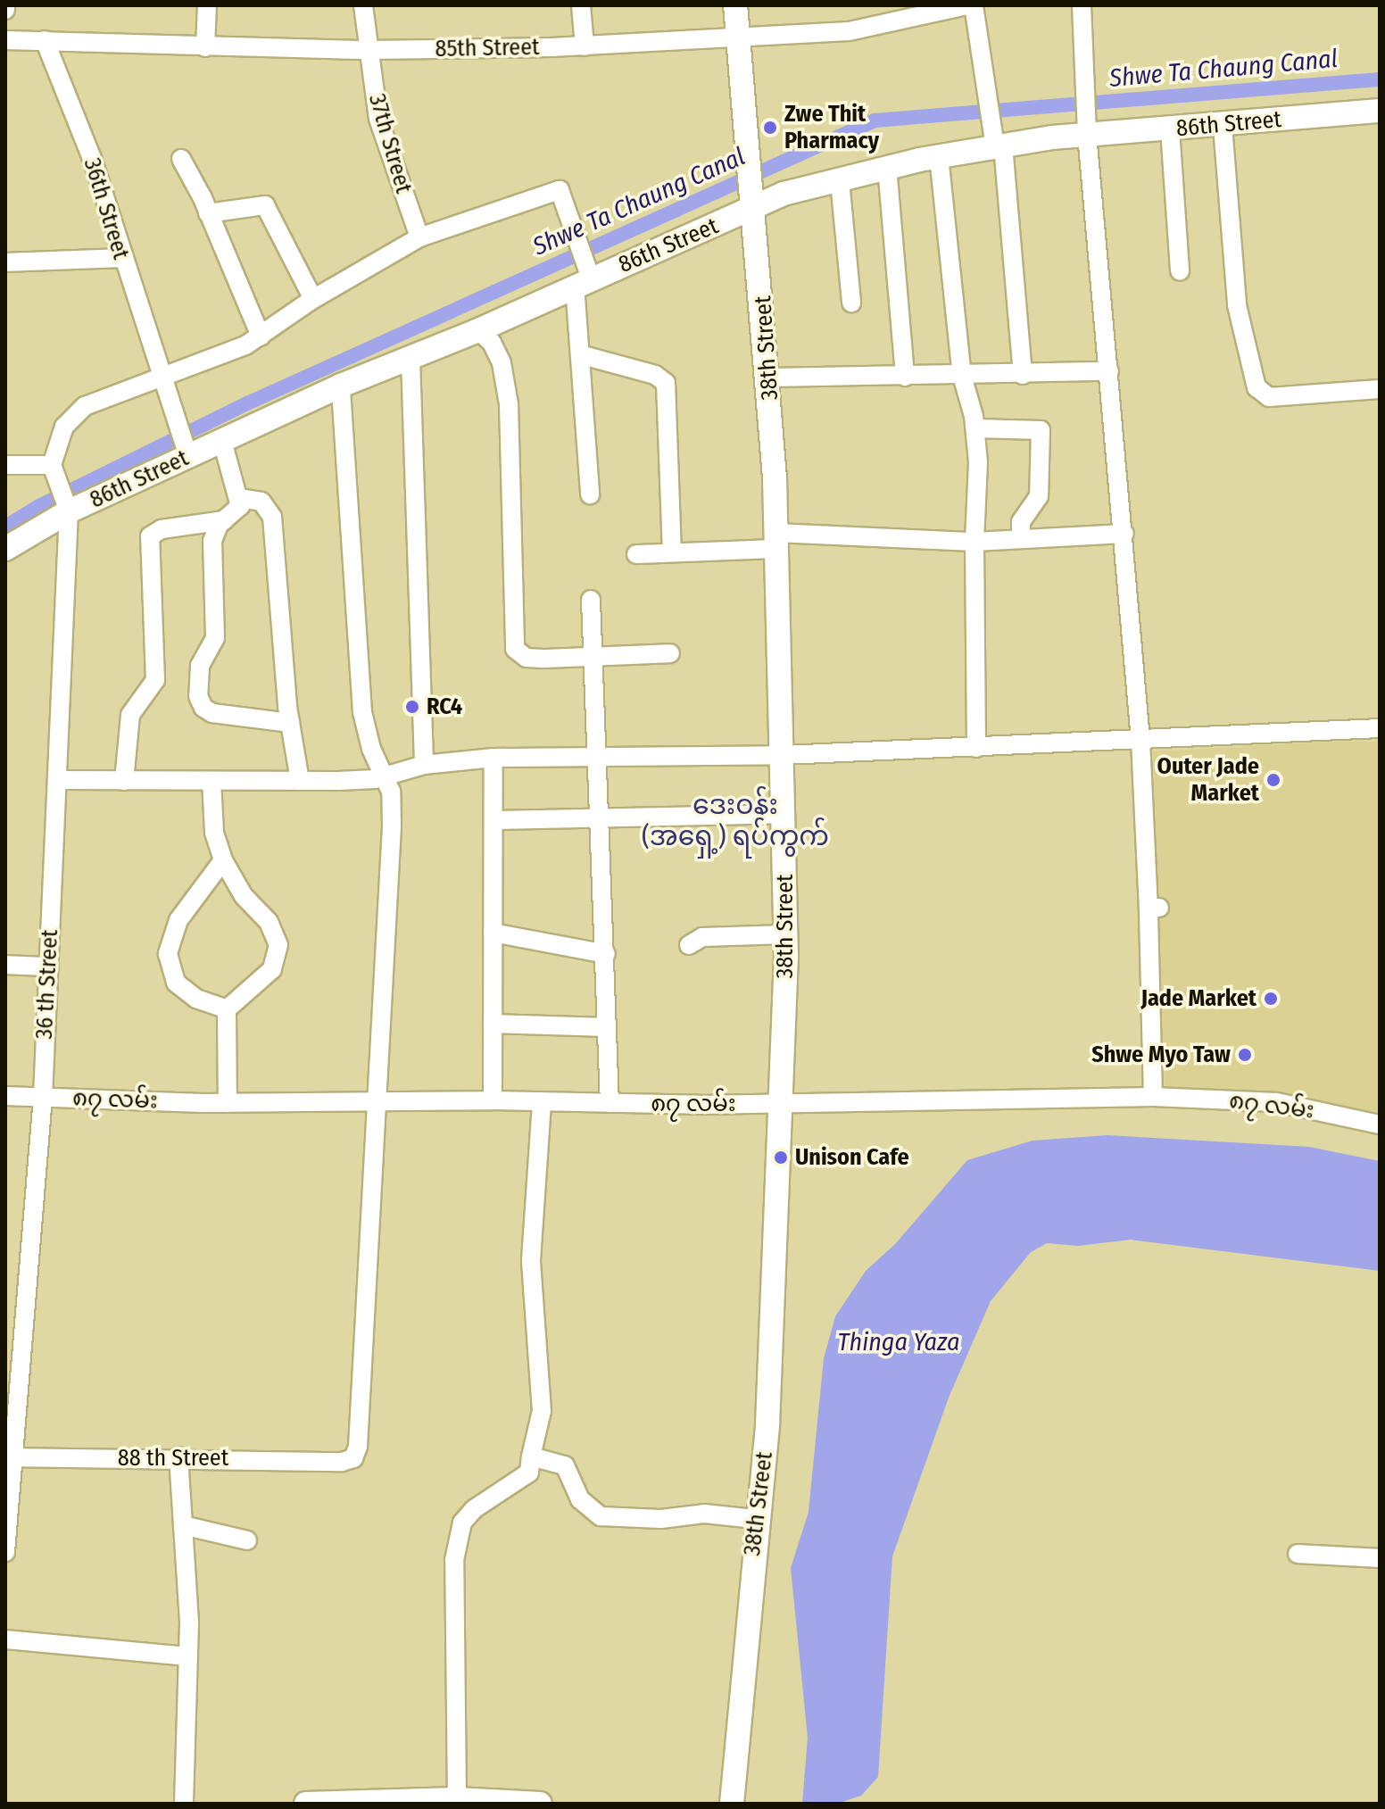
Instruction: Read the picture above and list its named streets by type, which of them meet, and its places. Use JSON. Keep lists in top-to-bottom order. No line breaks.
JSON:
{"streets":{"main road":["86th Street","38th Street"],"street":["85th Street","37th Street","36th Street","36 th Street","၈၇ လမ်း","88 th Street"]},"crossings":[["85th Street","37th Street"],["85th Street","36th Street"],["85th Street","38th Street"],["86th Street","36th Street"],["86th Street","38th Street"],["86th Street","36 th Street"],["38th Street","၈၇ လမ်း"],["36 th Street","၈၇ လမ်း"],["36 th Street","88 th Street"],["၈၇ လမ်း","88 th Street"]],"districts":["ဒေးဝန်း (အရှေ့) ရပ်ကွက်"],"water":["Shwe Ta Chaung Canal","Thinga Yaza"],"places":["Zwe Thit Pharmacy","RC4","Outer Jade Market","Jade Market","Shwe Myo Taw","Unison Cafe"]}
